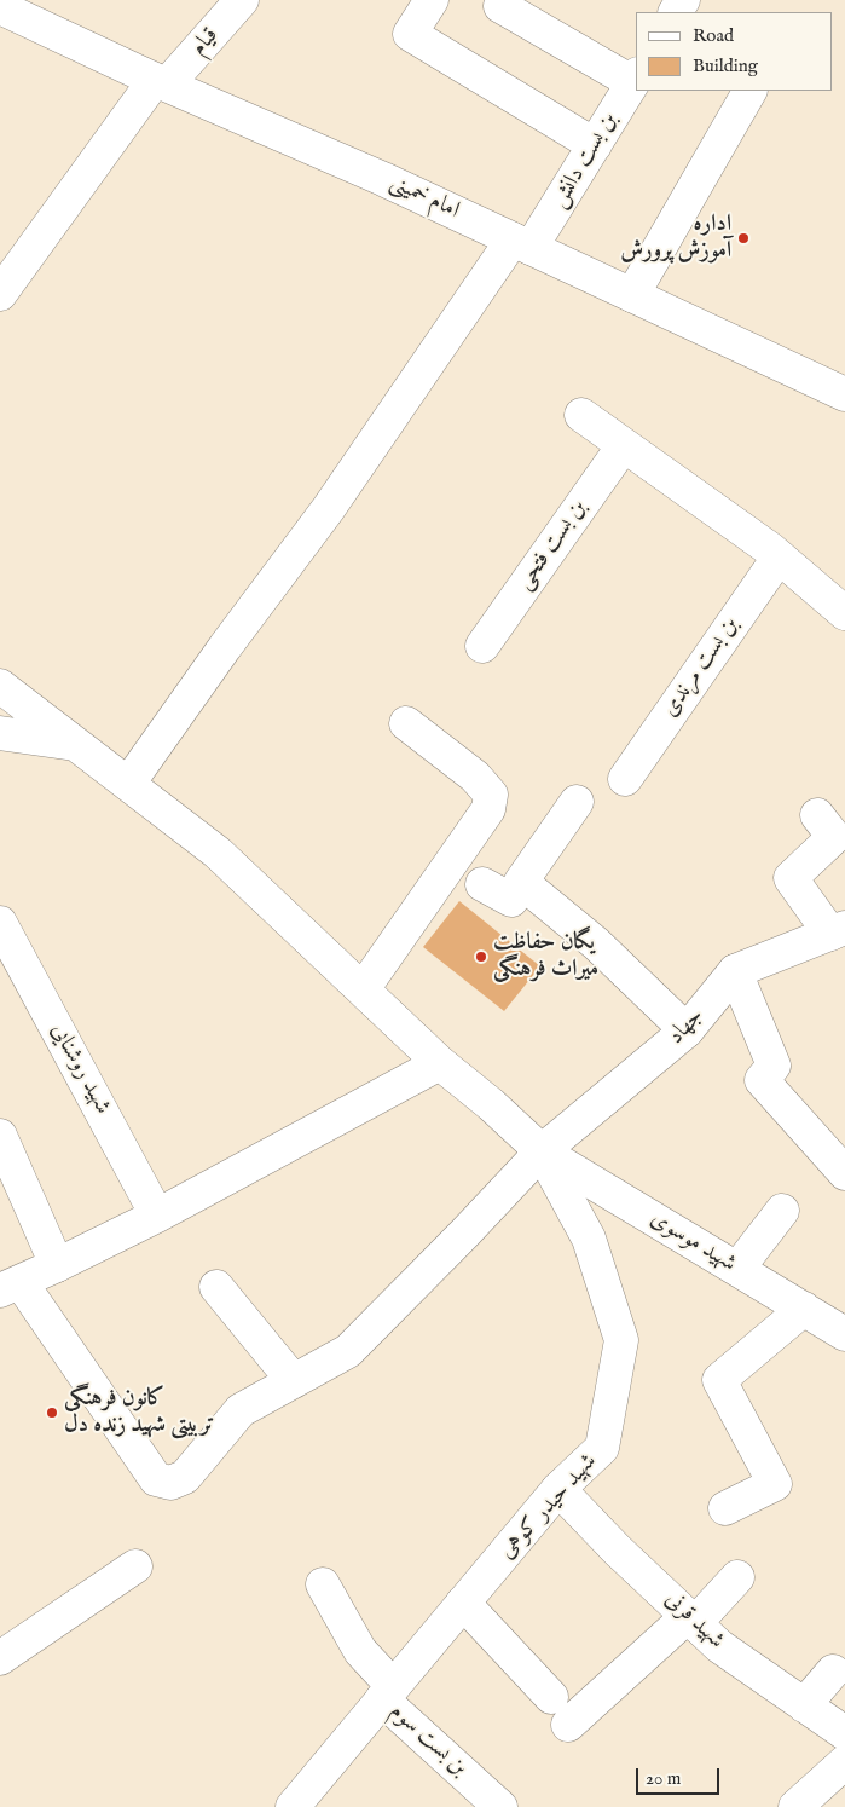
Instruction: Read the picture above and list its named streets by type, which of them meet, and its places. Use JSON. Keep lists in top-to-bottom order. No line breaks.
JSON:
{"streets":{"street":["قیام","بن بست دانش","امام خمینی","بن بست فتحی","بن بست مرندی","جهاد","شهید روشنایی","شهید موسوی","شهید حیدر کوهی","شهید قرنی","بن بست سوم"]},"crossings":[["قیام","امام خمینی"],["بن بست دانش","امام خمینی"],["جهاد","شهید موسوی"],["جهاد","شهید حیدر کوهی"],["شهید موسوی","شهید حیدر کوهی"],["شهید حیدر کوهی","شهید قرنی"],["شهید حیدر کوهی","بن بست سوم"]],"places":["اداره آموزش پرورش","یگان حفاظت میراث فرهنگی","کانون فرهنگی تربیتی شهید زنده دل"],"legend":["Road","Building"],"scale_bar":"20 m"}
